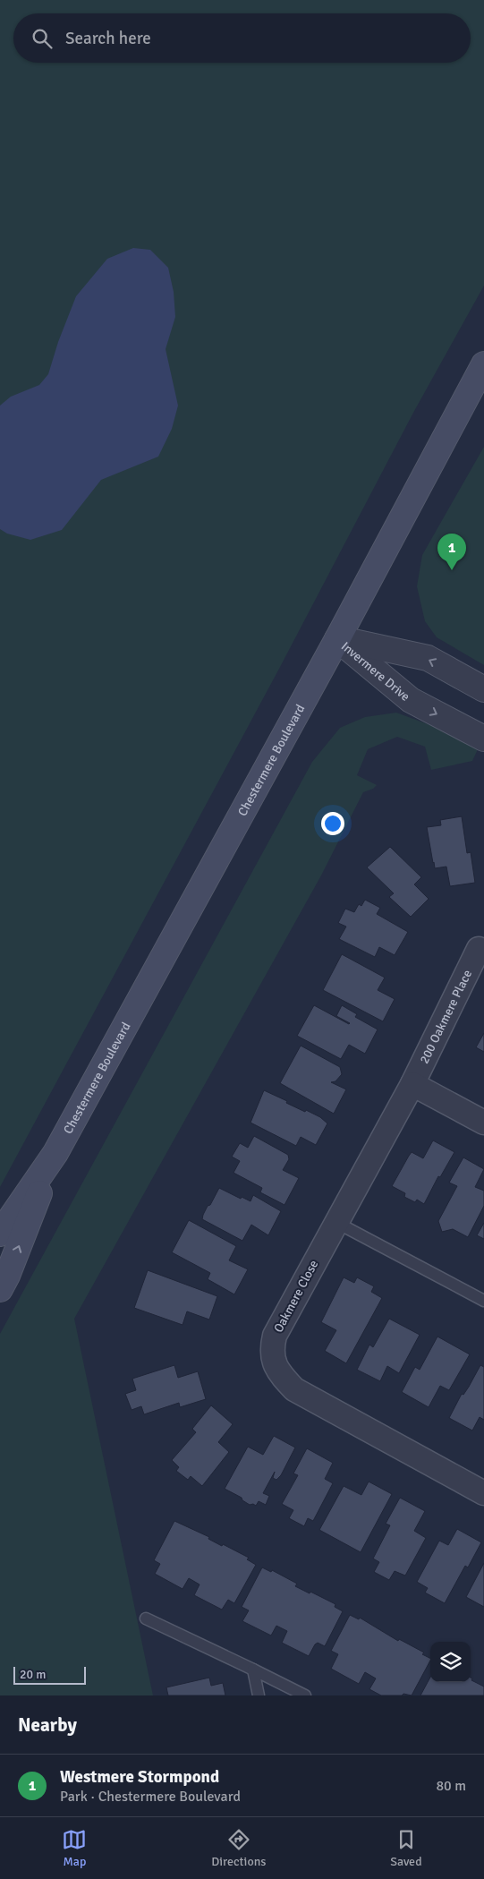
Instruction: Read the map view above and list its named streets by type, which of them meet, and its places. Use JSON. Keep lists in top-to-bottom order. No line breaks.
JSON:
{"streets":{"main road":["Chestermere Boulevard"],"street":["Invermere Drive","200 Oakmere Place","Oakmere Close"]},"crossings":[["Invermere Drive","Chestermere Boulevard"],["200 Oakmere Place","Oakmere Close"]],"scale_bar":"20 m","page":{"search":"Search here","pins":"1","scale":"20 m","heading":"Nearby","list":[{"mark":"1","name":"Westmere Stormpond","note":"Park · Chestermere Boulevard","value":"80 m"}],"nav":["Map","Directions","Saved"]}}
